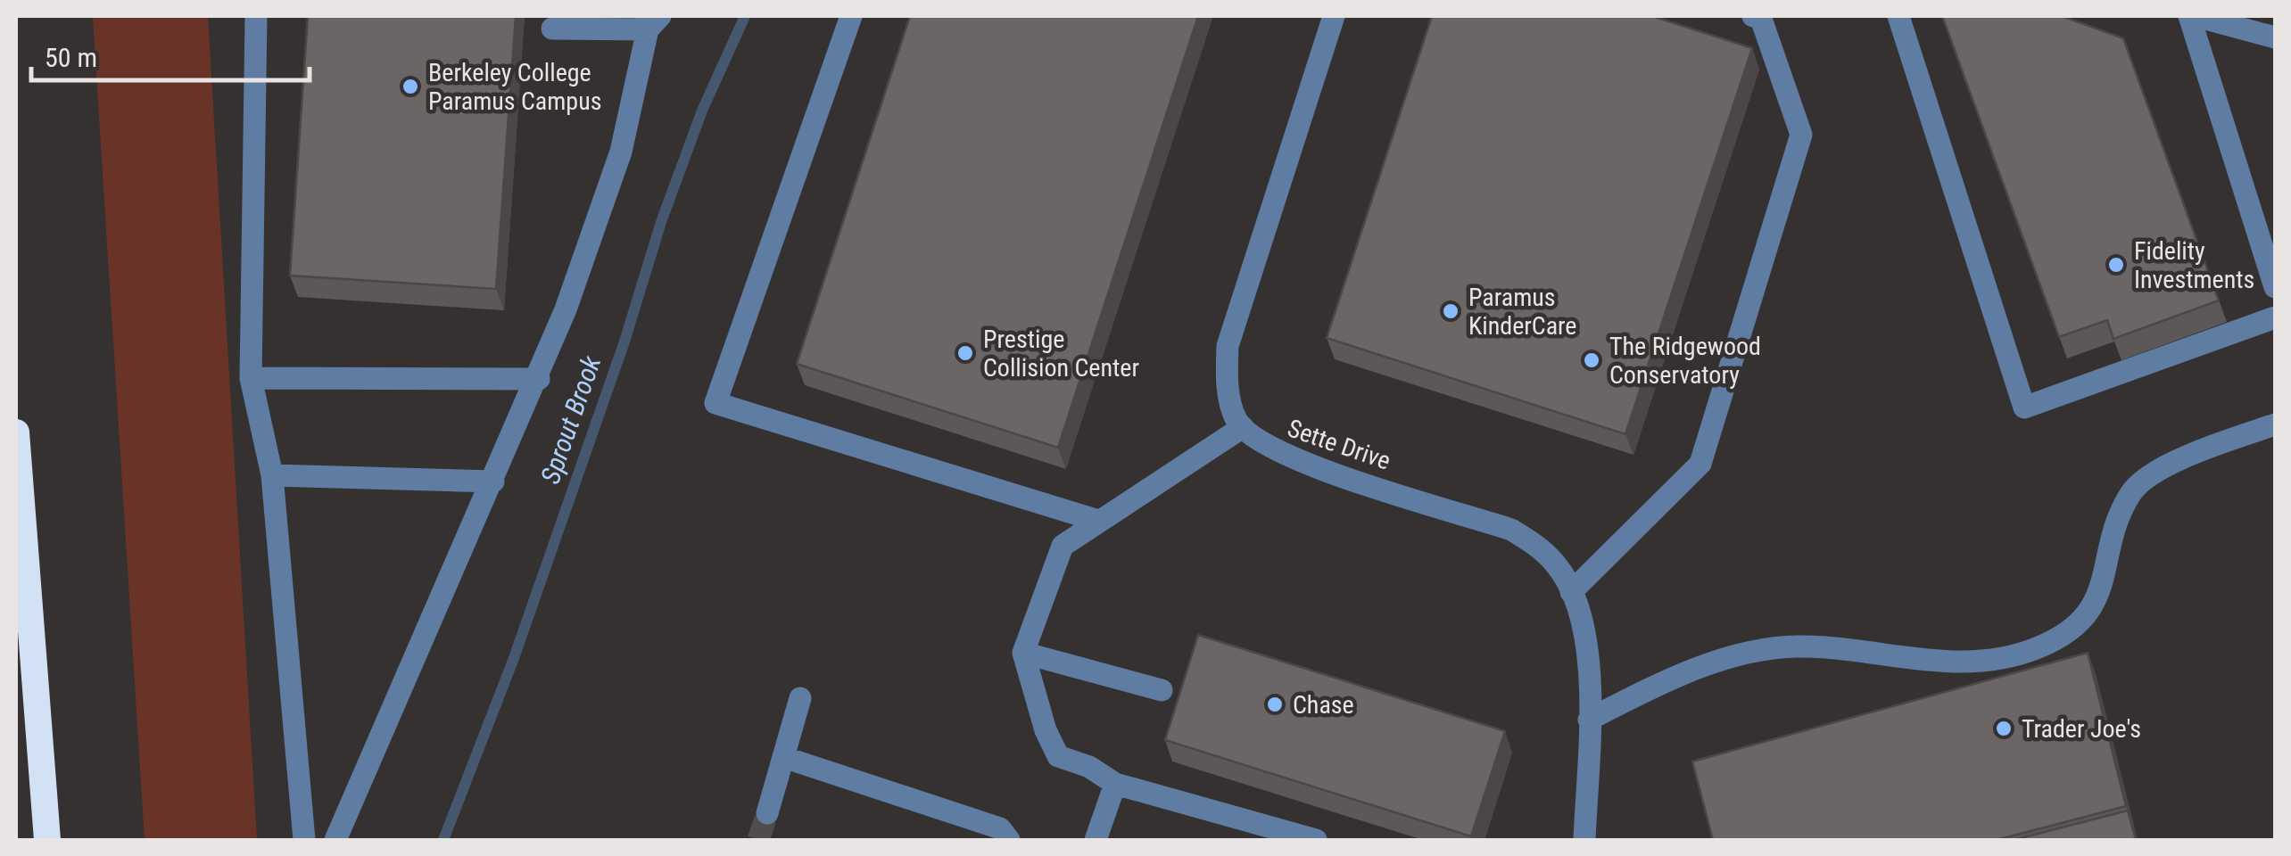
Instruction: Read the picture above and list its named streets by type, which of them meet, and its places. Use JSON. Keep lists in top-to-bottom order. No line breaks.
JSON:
{"streets":{"street":["Sette Drive"]},"water":["Sprout Brook"],"places":["Berkeley College Paramus Campus","Fidelity Investments","Paramus KinderCare","Prestige Collision Center","The Ridgewood Conservatory","Chase","Trader Joe's"],"scale_bar":"50 m"}
